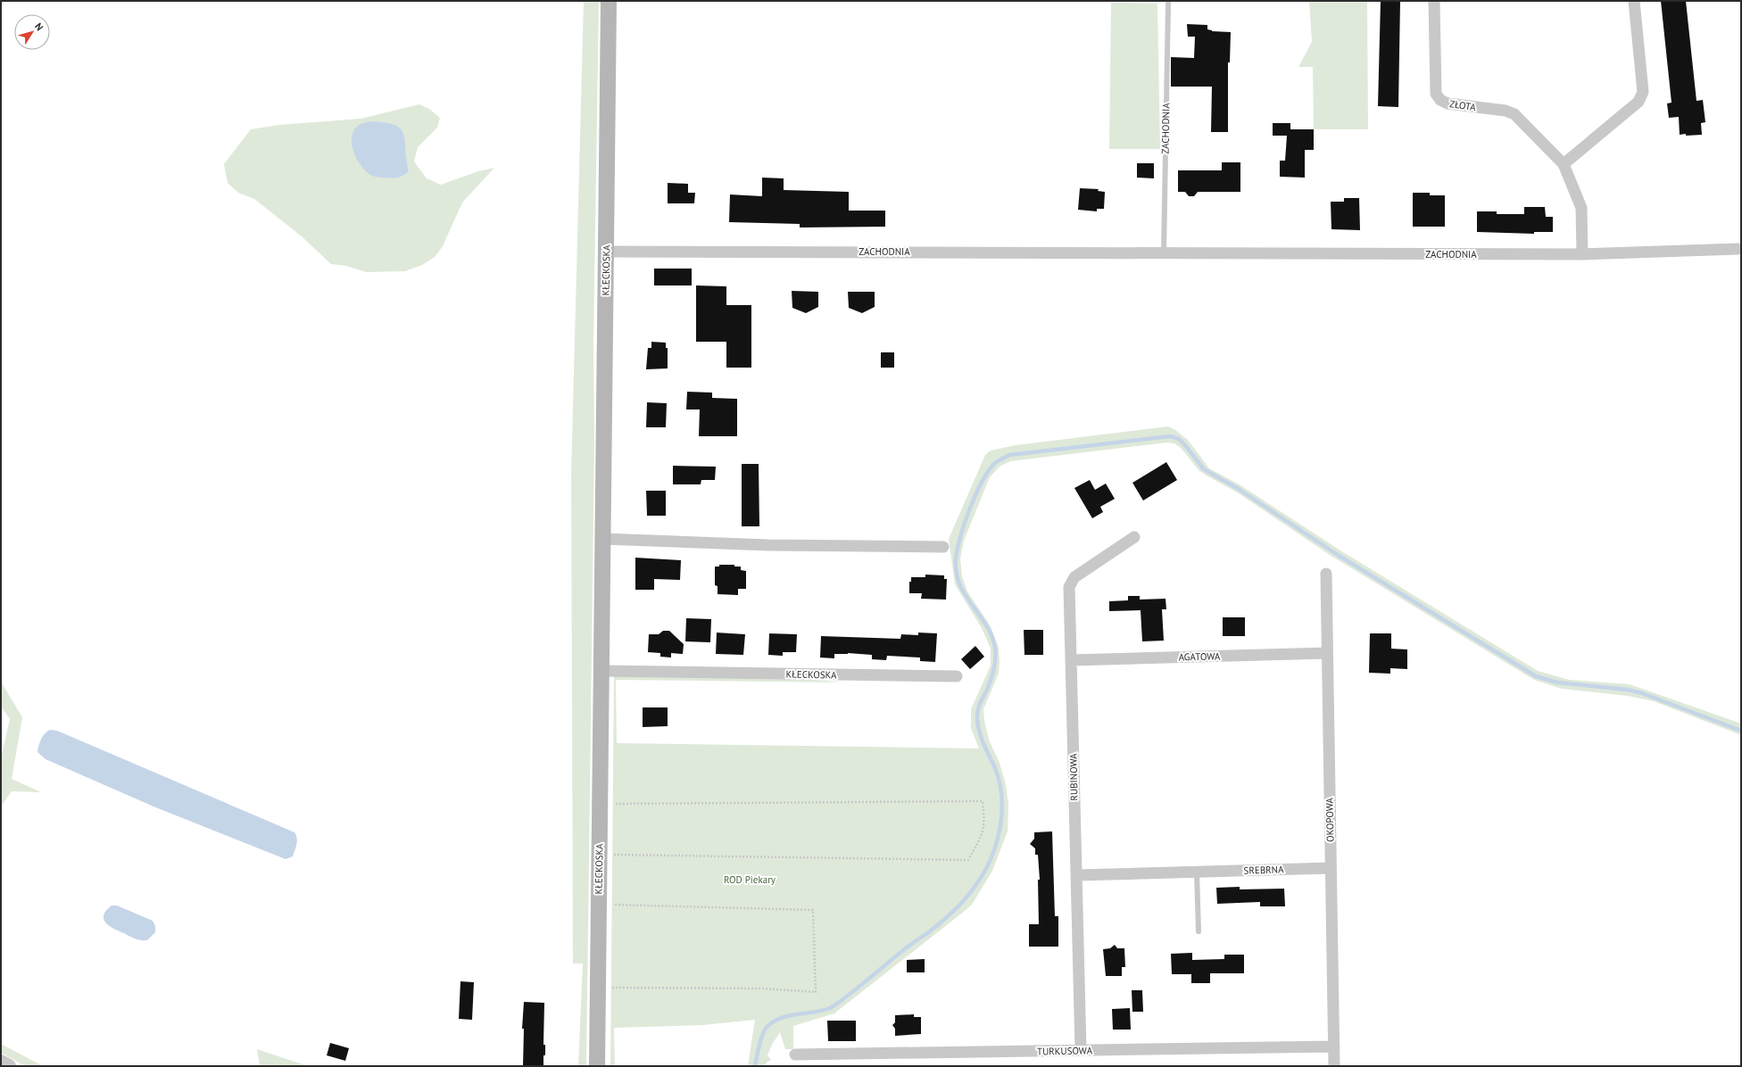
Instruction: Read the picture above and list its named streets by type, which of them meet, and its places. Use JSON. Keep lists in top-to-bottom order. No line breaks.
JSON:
{"streets":{"main road":["KŁECKOSKA"],"street":["ZŁOTA","ZACHODNIA","AGATOWA","RUBINOWA","OKOPOWA","SREBRNA","TURKUSOWA"]},"crossings":[["ZŁOTA","ZACHODNIA"],["ZACHODNIA","KŁECKOSKA"],["AGATOWA","RUBINOWA"],["AGATOWA","OKOPOWA"],["RUBINOWA","SREBRNA"],["RUBINOWA","TURKUSOWA"],["OKOPOWA","SREBRNA"],["OKOPOWA","TURKUSOWA"]],"parks":["ROD Piekary"],"north":"top right"}
